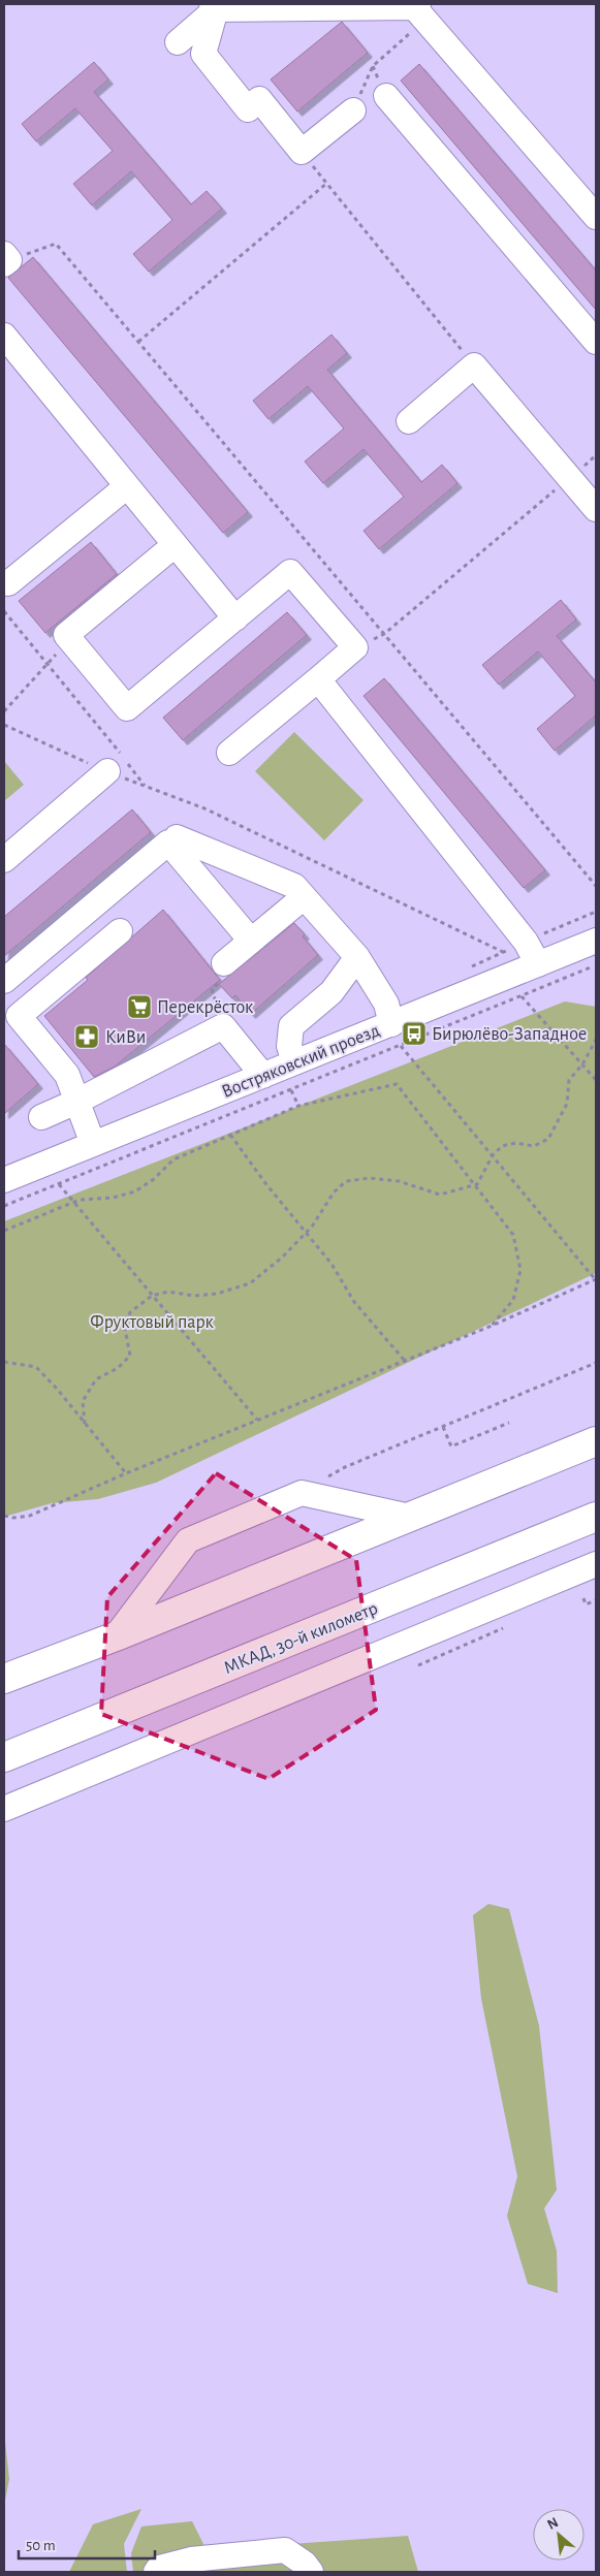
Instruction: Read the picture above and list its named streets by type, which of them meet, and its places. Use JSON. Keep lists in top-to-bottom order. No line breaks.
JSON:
{"streets":{"highway":["МКАД, 30-й километр"],"street":["Востряковский проезд"]},"parks":["Фруктовый парк"],"places":{"supermarket":["Перекрёсток"],"bus stop":["Бирюлёво-Западное"],"pharmacy":["КиВи"]},"scale_bar":"50 m","north":"top left"}
